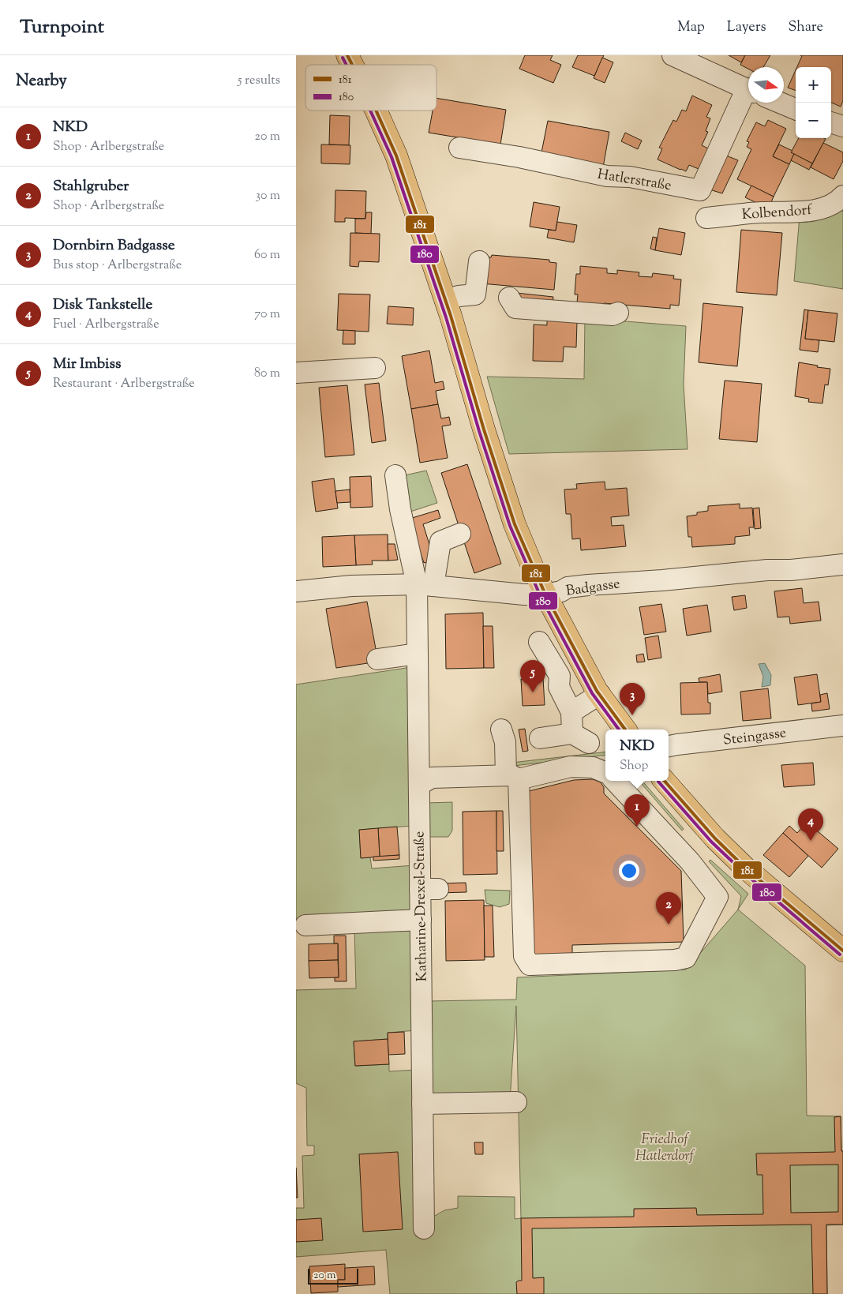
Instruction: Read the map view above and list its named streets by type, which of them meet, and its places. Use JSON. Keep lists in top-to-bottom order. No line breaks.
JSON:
{"streets":{"street":["Hatlerstraße","Kolbendorf","Badgasse","Steingasse","Katharine-Drexel-Straße"]},"crossings":[["Badgasse","Katharine-Drexel-Straße"]],"parks":["Friedhof Hatlerdorf"],"lines":["transit line 181","transit line 180"],"legend":["181","180"],"scale_bar":"20 m","north":"right","page":{"header":"Turnpoint","nav":["Map","Layers","Share"],"heading":["Nearby","5 results"],"map_buttons":["+","−"],"list":[{"mark":"1","name":"NKD","note":"Shop · Arlbergstraße","value":"20 m"},{"mark":"2","name":"Stahlgruber","note":"Shop · Arlbergstraße","value":"30 m"},{"mark":"3","name":"Dornbirn Badgasse","note":"Bus stop · Arlbergstraße","value":"60 m"},{"mark":"4","name":"Disk Tankstelle","note":"Fuel · Arlbergstraße","value":"70 m"},{"mark":"5","name":"Mir Imbiss","note":"Restaurant · Arlbergstraße","value":"80 m"}],"pins":["5","3","1","4","2"],"popup":["NKD","Shop"],"scale":"20 m"}}
